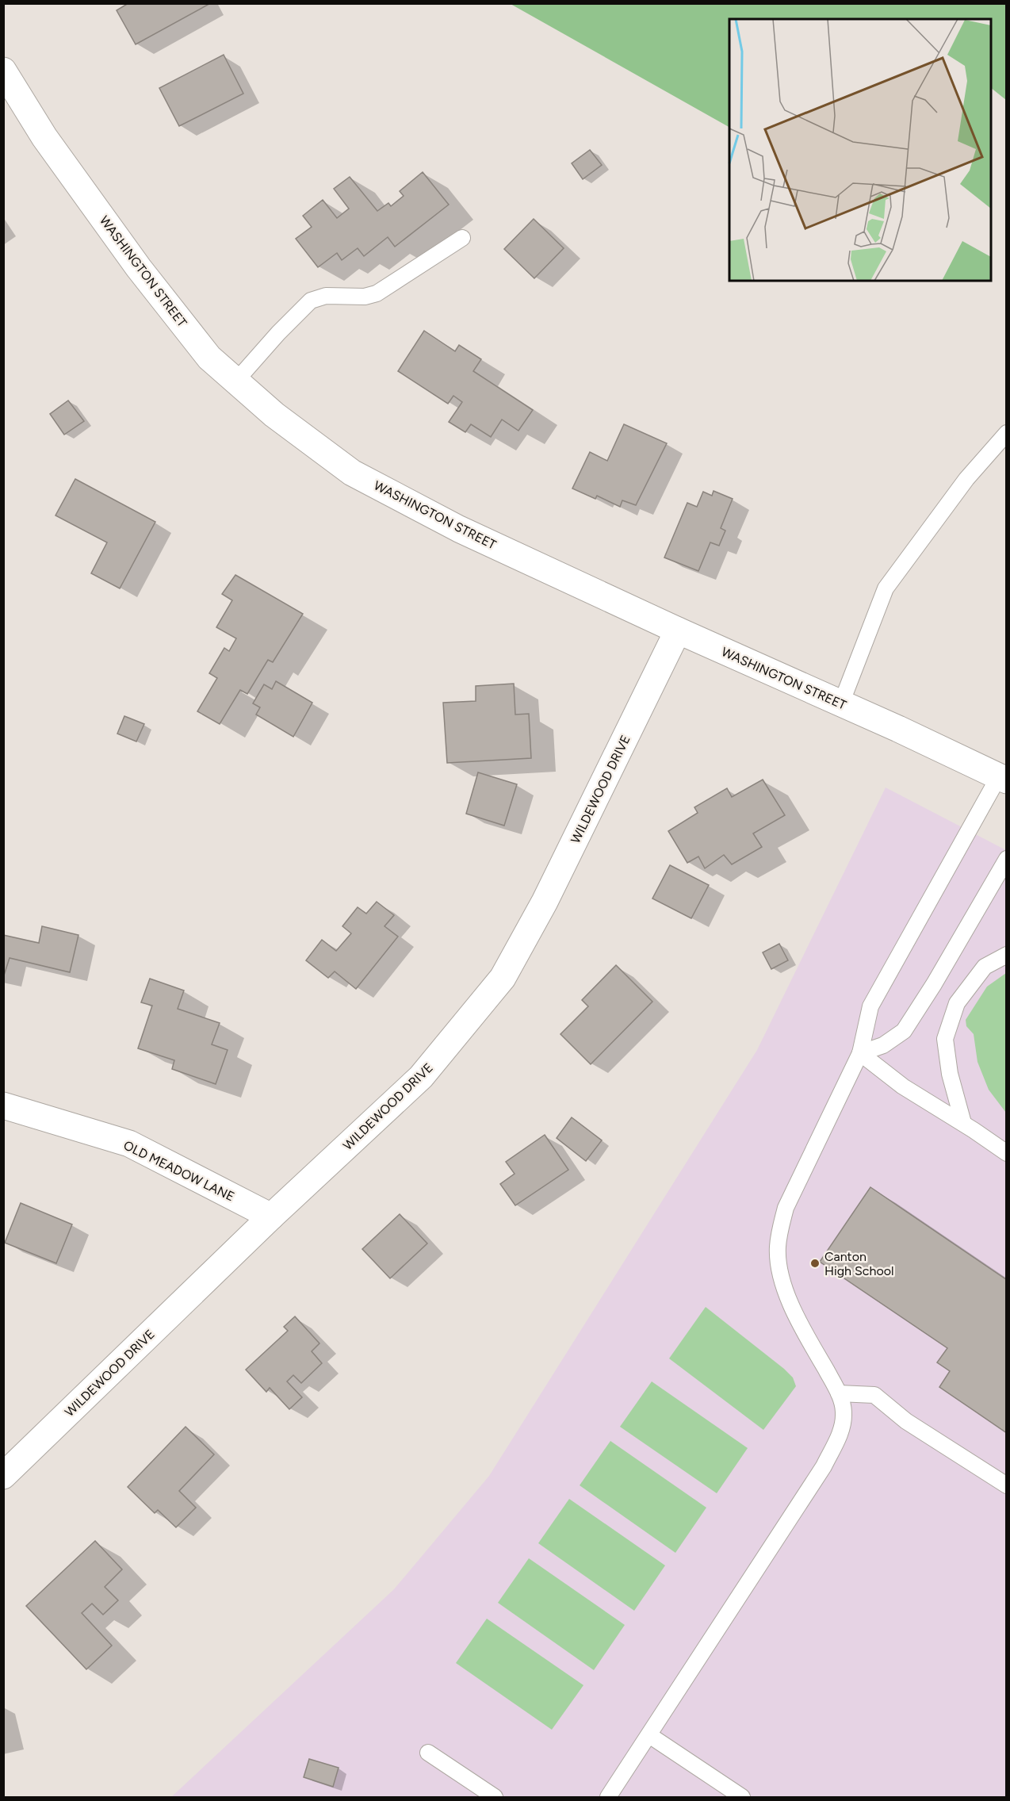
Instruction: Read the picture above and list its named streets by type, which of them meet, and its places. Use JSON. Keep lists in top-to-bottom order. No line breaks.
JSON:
{"streets":{"street":["WASHINGTON STREET","WILDEWOOD DRIVE","OLD MEADOW LANE"]},"crossings":[["WASHINGTON STREET","WILDEWOOD DRIVE"],["WILDEWOOD DRIVE","OLD MEADOW LANE"]],"places":["Canton High School"]}
